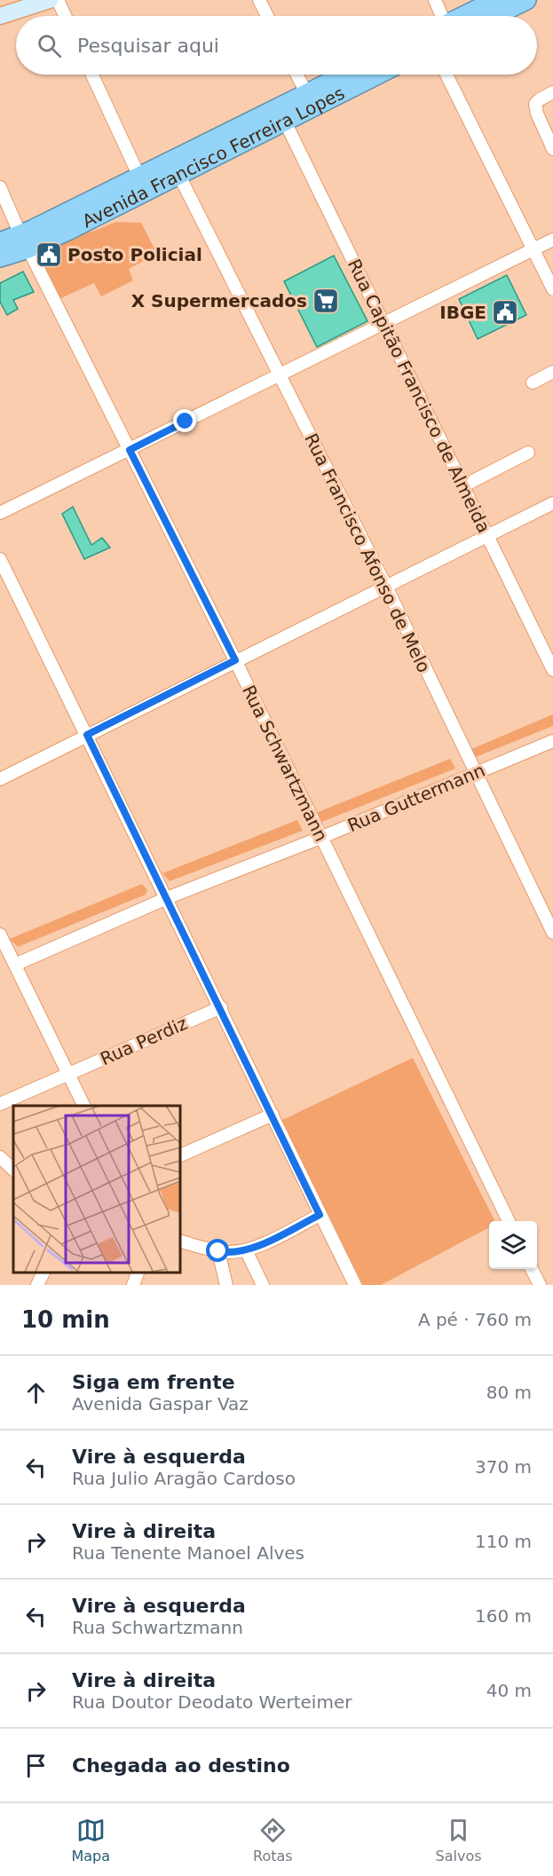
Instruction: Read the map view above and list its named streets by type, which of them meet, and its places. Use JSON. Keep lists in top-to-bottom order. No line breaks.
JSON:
{"streets":{"highway":["Avenida Francisco Ferreira Lopes"],"street":["Rua Capitão Francisco de Almeida","Rua Francisco Afonso de Melo","Rua Schwartzmann","Rua Guttermann","Rua Perdiz"]},"crossings":[["Avenida Francisco Ferreira Lopes","Rua Capitão Francisco de Almeida"],["Avenida Francisco Ferreira Lopes","Rua Francisco Afonso de Melo"],["Avenida Francisco Ferreira Lopes","Rua Schwartzmann"],["Rua Francisco Afonso de Melo","Rua Guttermann"],["Rua Schwartzmann","Rua Guttermann"]],"places":{"public building":["Posto Policial","IBGE"],"supermarket":["X Supermercados"]},"page":{"search":"Pesquisar aqui","heading":["10 min","A pé · 760 m"],"list":[["Siga em frente","Avenida Gaspar Vaz","80 m"],["Vire à esquerda","Rua Julio Aragão Cardoso","370 m"],["Vire à direita","Rua Tenente Manoel Alves","110 m"],["Vire à esquerda","Rua Schwartzmann","160 m"],["Vire à direita","Rua Doutor Deodato Werteimer","40 m"],"Chegada ao destino"],"nav":["Mapa","Rotas","Salvos"]}}
